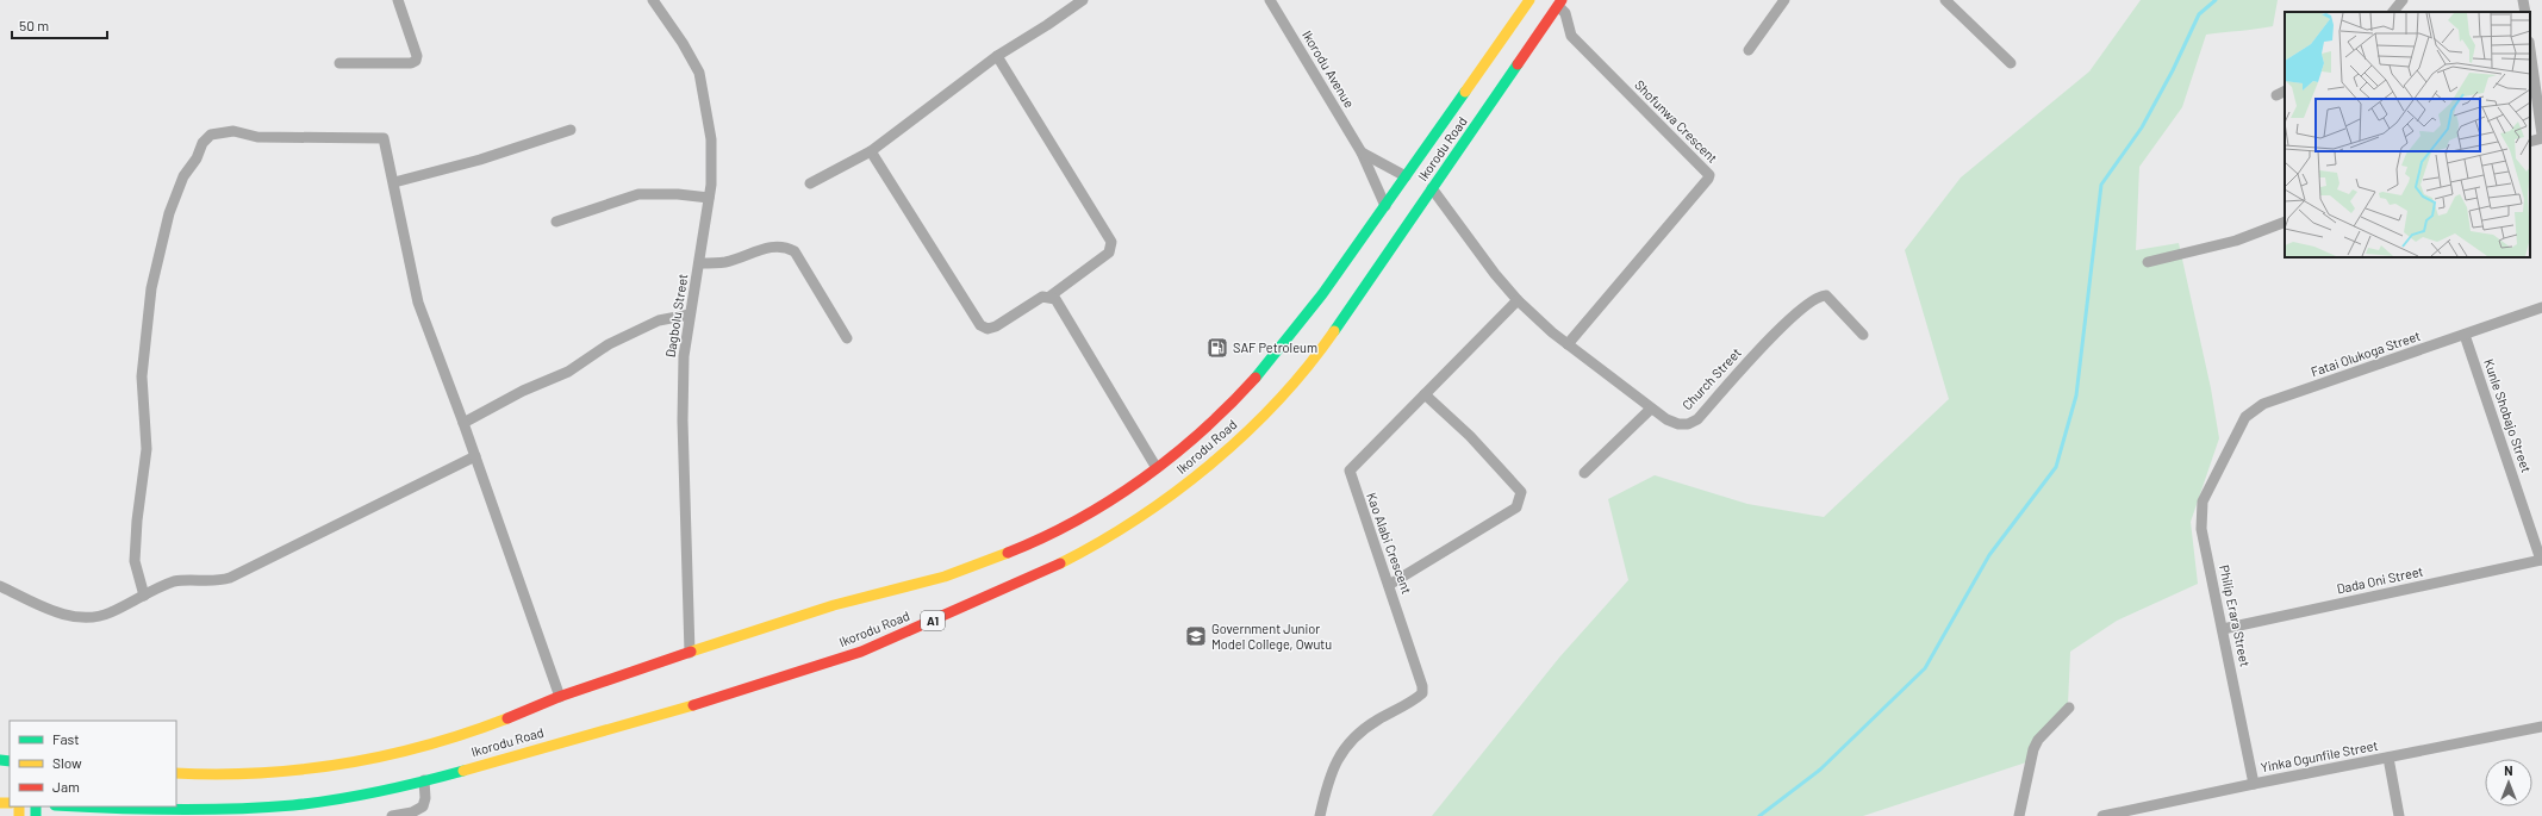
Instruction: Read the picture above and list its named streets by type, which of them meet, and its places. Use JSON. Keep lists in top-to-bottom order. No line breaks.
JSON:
{"streets":{"main road":["Ikorodu Road","A1"],"street":["Ikorodu Avenue","Shofunwa Crescent","Dagbolu Street","Fatai Olukoga Street","Church Street","Kunle Shobajo Street","Kao Alabi Crescent","Dada Oni Street","Philip Erara Street","Yinka Ogunfile Street"]},"crossings":[["Ikorodu Avenue","Ikorodu Road"],["Shofunwa Crescent","Ikorodu Road"],["Shofunwa Crescent","Church Street"],["Ikorodu Road","Dagbolu Street"],["Ikorodu Road","Church Street"],["Fatai Olukoga Street","Kunle Shobajo Street"],["Fatai Olukoga Street","Philip Erara Street"],["Church Street","Kao Alabi Crescent"],["Kunle Shobajo Street","Dada Oni Street"],["Dada Oni Street","Philip Erara Street"],["Philip Erara Street","Yinka Ogunfile Street"]],"places":{"fuel station":["SAF Petroleum"],"school or university":["Government Junior Model College, Owutu"]},"legend":["Fast","Slow","Jam"],"scale_bar":"50 m","north":"top"}
